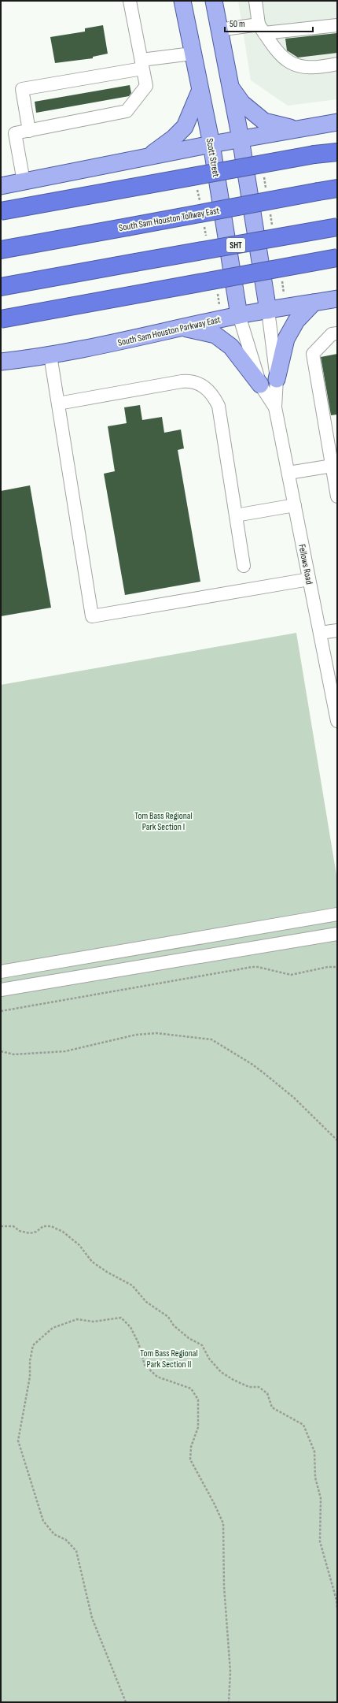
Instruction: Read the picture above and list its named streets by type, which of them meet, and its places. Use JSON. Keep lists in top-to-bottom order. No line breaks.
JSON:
{"streets":{"highway":["South Sam Houston Tollway East","SHT"],"main road":["Scott Street","South Sam Houston Parkway East"],"street":["Fellows Road"]},"crossings":[["Scott Street","South Sam Houston Parkway East"],["Scott Street","Fellows Road"],["South Sam Houston Parkway East","Fellows Road"]],"parks":["Tom Bass Regional Park Section I","Tom Bass Regional Park Section II"],"scale_bar":"50 m"}
